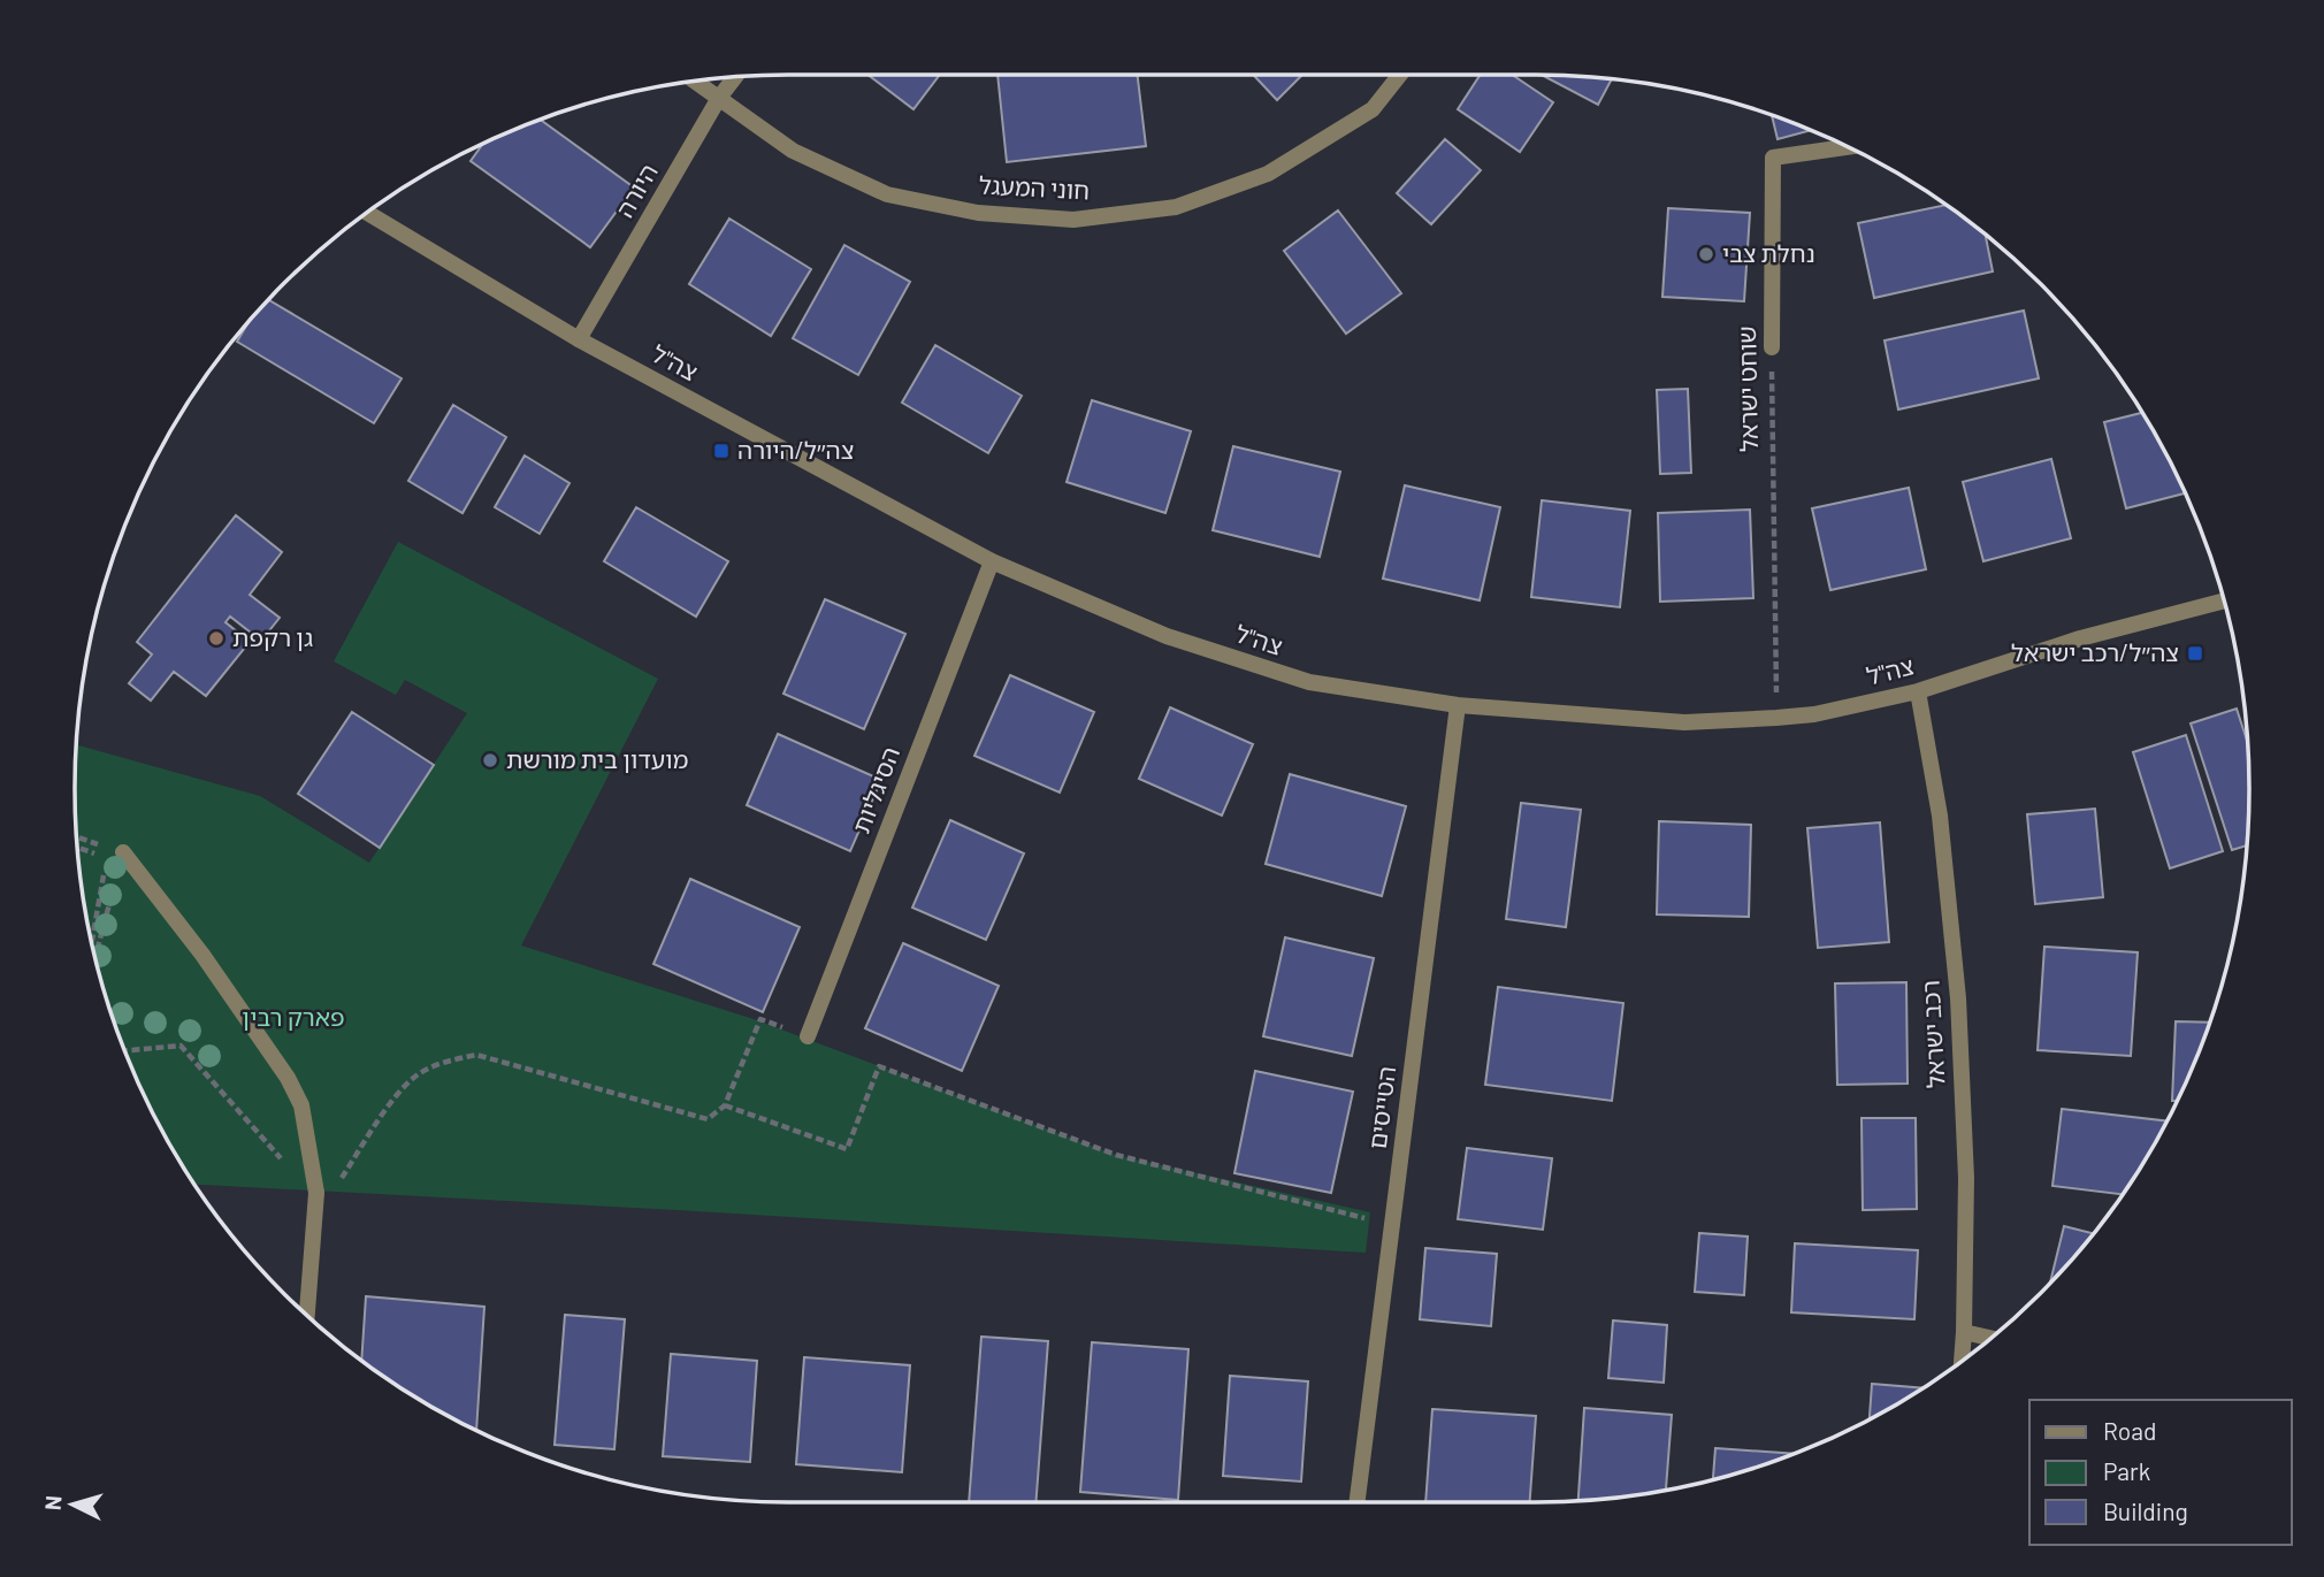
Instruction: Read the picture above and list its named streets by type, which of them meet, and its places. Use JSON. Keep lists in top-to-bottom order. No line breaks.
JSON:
{"streets":{"street":["חוני המעגל","היורה","צה\"ל","שוחט ישראל","הסיגליות","רכב ישראל","הטייסים"]},"crossings":[["חוני המעגל","היורה"],["היורה","צה\"ל"],["צה\"ל","שוחט ישראל"],["צה\"ל","הסיגליות"],["צה\"ל","רכב ישראל"],["צה\"ל","הטייסים"]],"parks":["פארק רבין"],"places":{"other":["נחלת צבי","גן רקפת","מועדון בית מורשת"],"transit":["צה״ל/היורה","צה״ל/רכב ישראל"]},"legend":["Road","Park","Building"],"north":"left"}
